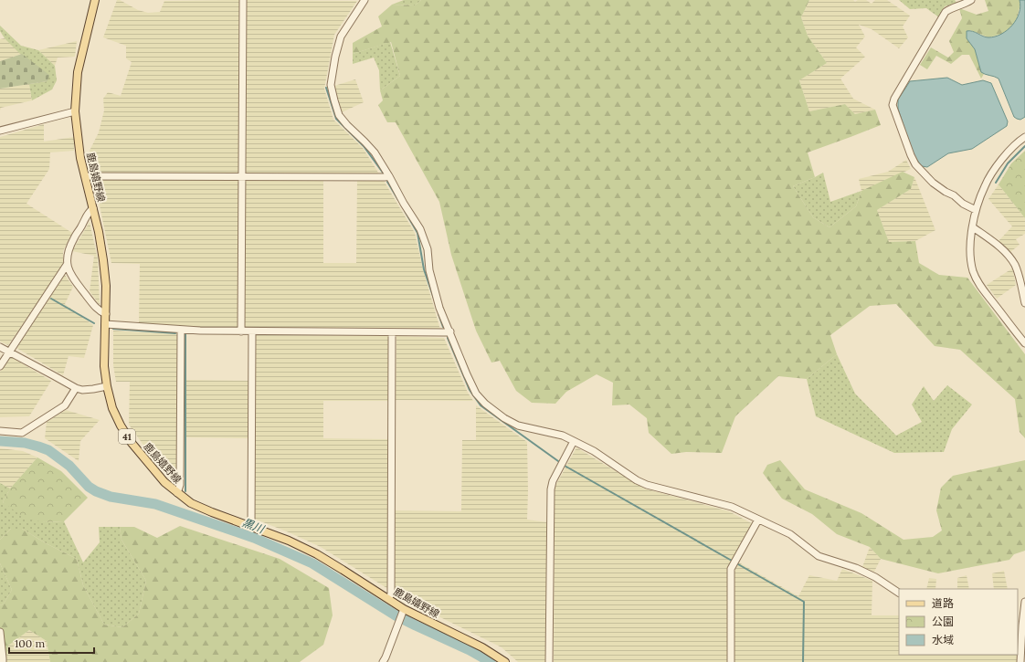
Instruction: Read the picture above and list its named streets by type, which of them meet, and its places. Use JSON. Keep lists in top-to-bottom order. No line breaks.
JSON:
{"streets":{"main road":["鹿島嬉野線","41"]},"water":["黒川"],"legend":["道路","公園","水域"],"scale_bar":"100 m"}
